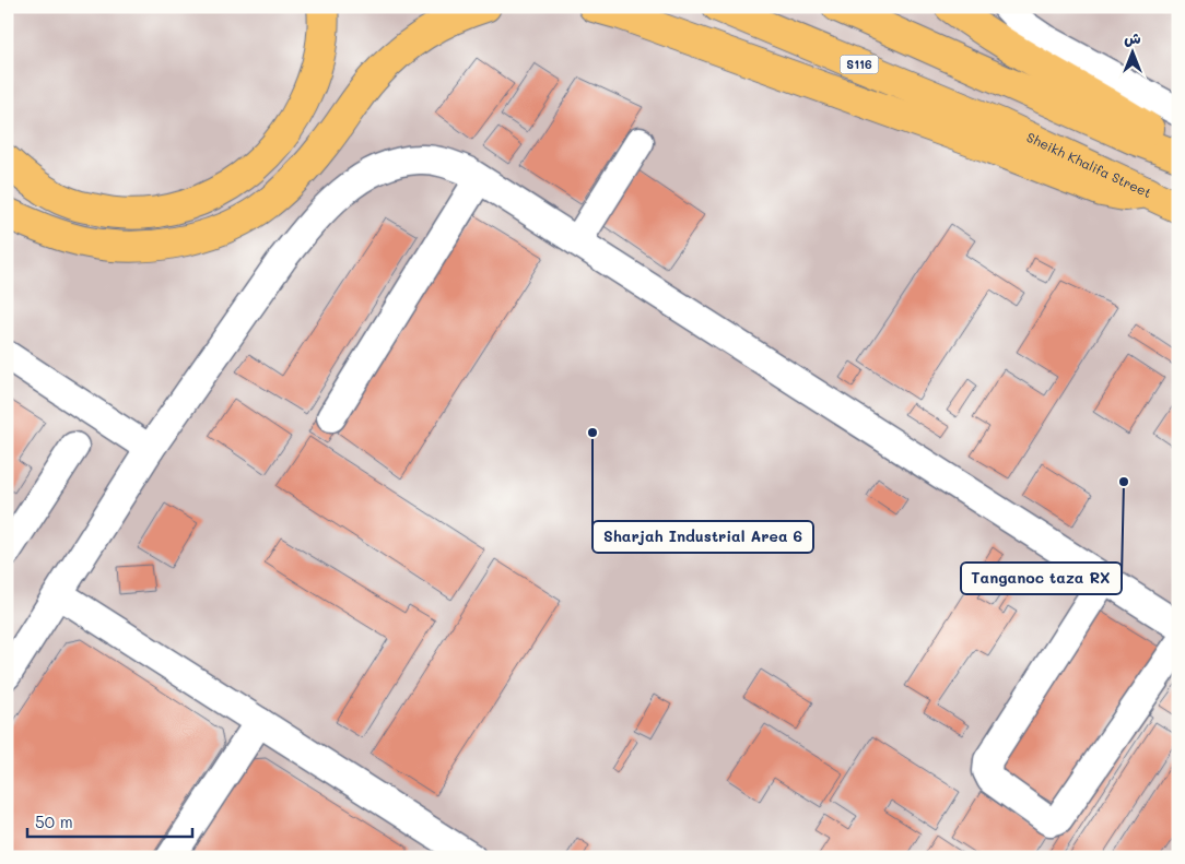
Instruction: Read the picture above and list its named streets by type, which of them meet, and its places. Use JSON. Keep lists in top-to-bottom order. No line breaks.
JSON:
{"streets":{"highway":["S116","Sheikh Khalifa Street"]},"places":["Sharjah Industrial Area 6","Tanganoc taza RX"],"scale_bar":"50 m","north":"top"}
